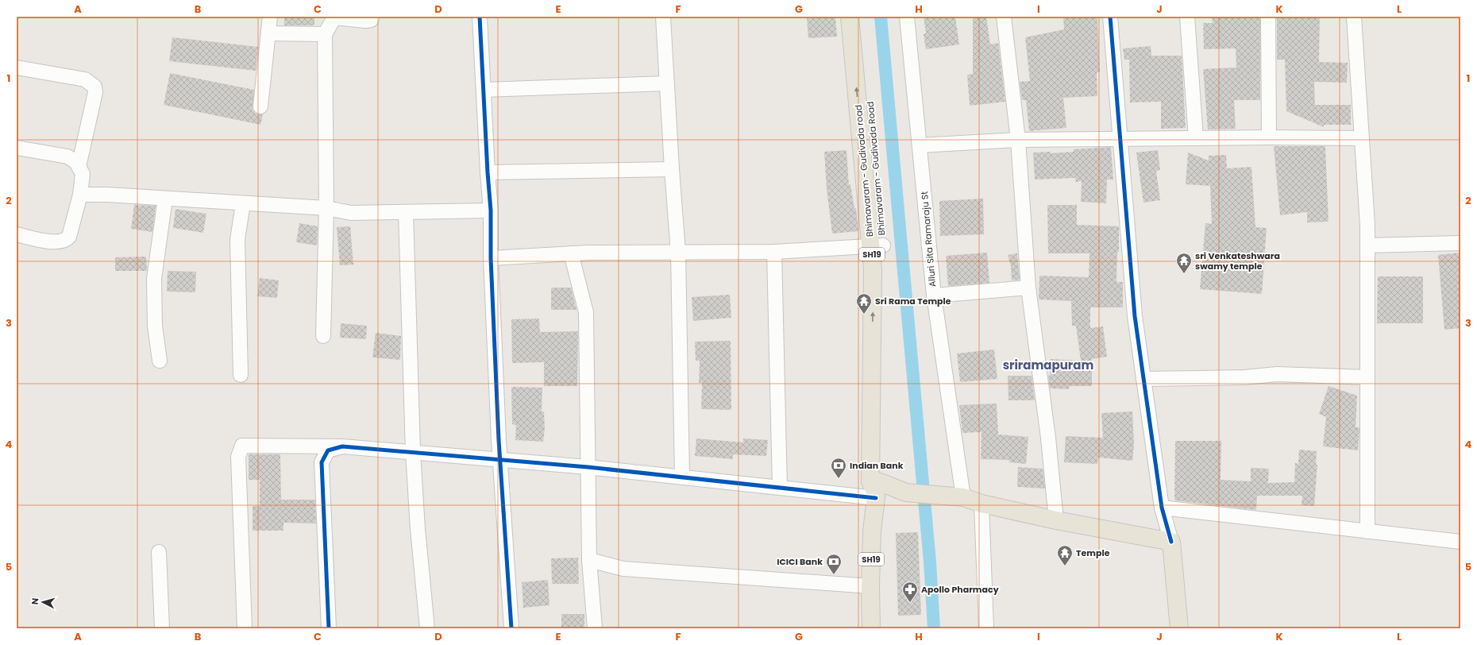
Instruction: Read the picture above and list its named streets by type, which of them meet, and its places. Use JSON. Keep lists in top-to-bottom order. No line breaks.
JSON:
{"streets":{"main road":["Bhimavaram - Gudivada Road","Bhimavaram - Gudivada road","SH19"],"street":["Alluri Sita Ramaraju St"]},"crossings":[["Bhimavaram - Gudivada Road","Bhimavaram - Gudivada road"]],"one_way":["Bhimavaram - Gudivada road"],"districts":["sriramapuram"],"places":{"temple":["sri Venkateshwara swamy temple","Sri Rama Temple","Temple"],"bank":["Indian Bank","ICICI Bank"],"pharmacy":["Apollo Pharmacy"]},"north":"left","grid":{"columns":["A","B","C","D","E","F","G","H","I","J","K","L"],"rows":["1","2","3","4","5"]}}
